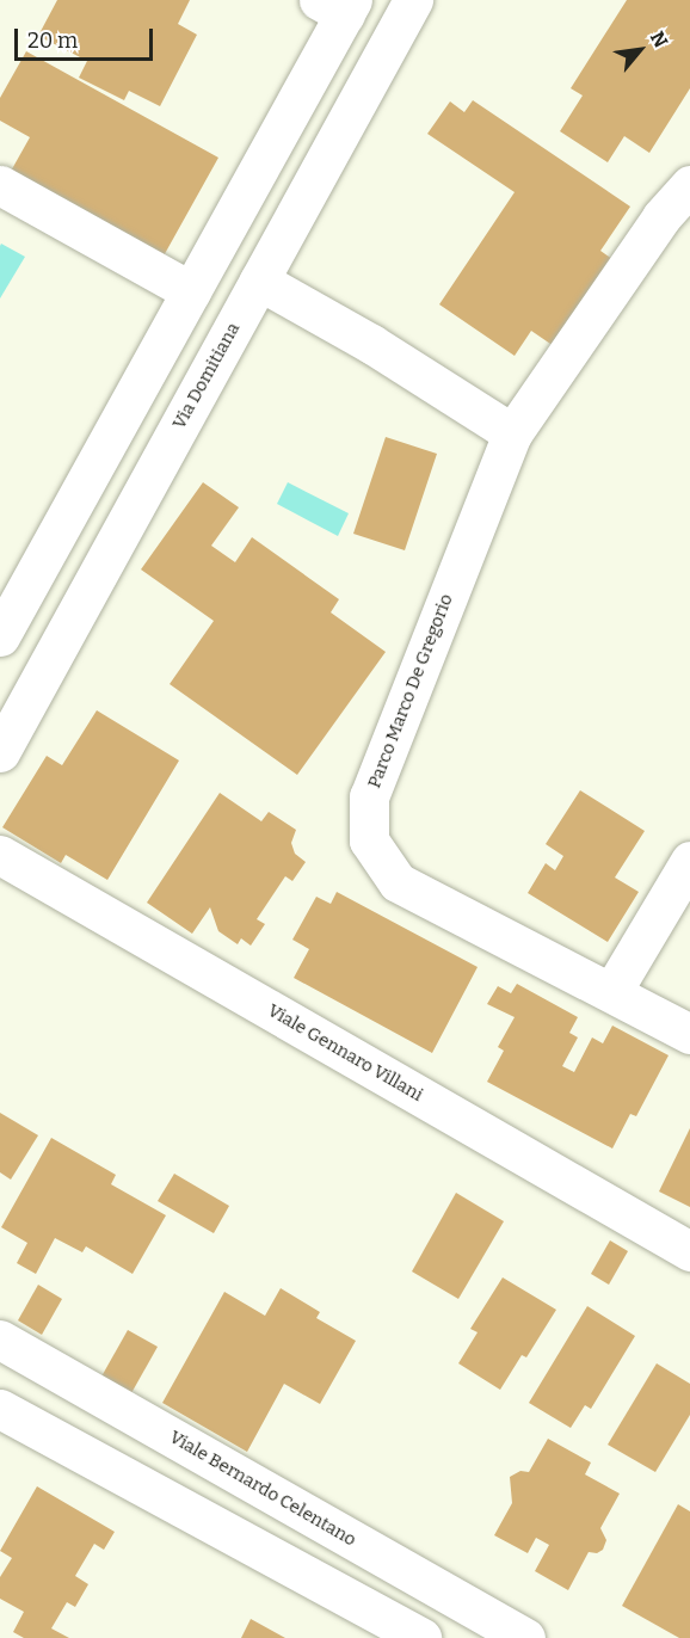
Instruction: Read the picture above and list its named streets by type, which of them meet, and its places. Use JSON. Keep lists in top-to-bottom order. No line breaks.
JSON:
{"streets":{"street":["Via Domitiana","Parco Marco De Gregorio","Viale Gennaro Villani","Viale Bernardo Celentano"]},"scale_bar":"20 m","north":"top right"}
